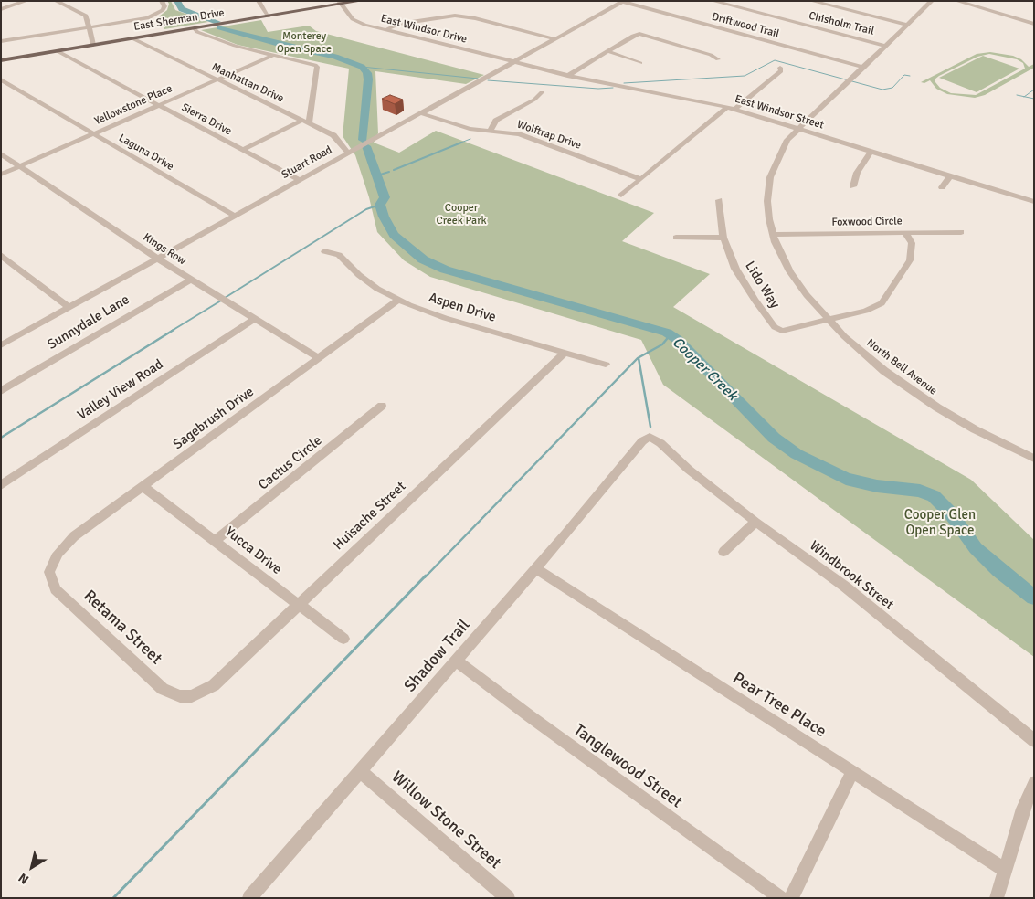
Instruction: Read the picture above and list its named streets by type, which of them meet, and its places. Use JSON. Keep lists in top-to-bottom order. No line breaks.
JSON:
{"streets":{"main road":["East Sherman Drive"],"street":["Chisholm Trail","Driftwood Trail","East Windsor Drive","Manhattan Drive","Yellowstone Place","East Windsor Street","Sierra Drive","Wolftrap Drive","Laguna Drive","Stuart Road","Foxwood Circle","Kings Row","Lido Way","Aspen Drive","Sunnydale Lane","North Bell Avenue","Valley View Road","Sagebrush Drive","Cactus Circle","Huisache Street","Yucca Drive","Windbrook Street","Retama Street","Shadow Trail","Pear Tree Place","Tanglewood Street","Willow Stone Street"]},"crossings":[["East Sherman Drive","East Windsor Drive"],["East Sherman Drive","Manhattan Drive"],["East Sherman Drive","Sierra Drive"],["Chisholm Trail","North Bell Avenue"],["Driftwood Trail","Stuart Road"],["Driftwood Trail","North Bell Avenue"],["East Windsor Drive","East Windsor Street"],["East Windsor Drive","Stuart Road"],["Manhattan Drive","Yellowstone Place"],["Manhattan Drive","Stuart Road"],["Yellowstone Place","Sierra Drive"],["Yellowstone Place","Laguna Drive"],["Yellowstone Place","Kings Row"],["East Windsor Street","Stuart Road"],["East Windsor Street","North Bell Avenue"],["Sierra Drive","Stuart Road"],["Wolftrap Drive","Stuart Road"],["Laguna Drive","Stuart Road"],["Stuart Road","Kings Row"],["Foxwood Circle","Lido Way"],["Foxwood Circle","North Bell Avenue"],["Kings Row","Sunnydale Lane"],["Kings Row","Valley View Road"],["Kings Row","Sagebrush Drive"],["Lido Way","North Bell Avenue"],["Aspen Drive","Sagebrush Drive"],["Aspen Drive","Huisache Street"],["Sagebrush Drive","Yucca Drive"],["Sagebrush Drive","Retama Street"],["Cactus Circle","Yucca Drive"],["Huisache Street","Yucca Drive"],["Huisache Street","Retama Street"],["Windbrook Street","Shadow Trail"],["Shadow Trail","Pear Tree Place"],["Shadow Trail","Tanglewood Street"],["Shadow Trail","Willow Stone Street"]],"water":["Cooper Creek"],"parks":["Monterey Open Space","Cooper Creek Park","Cooper Glen Open Space"],"north":"bottom left"}
